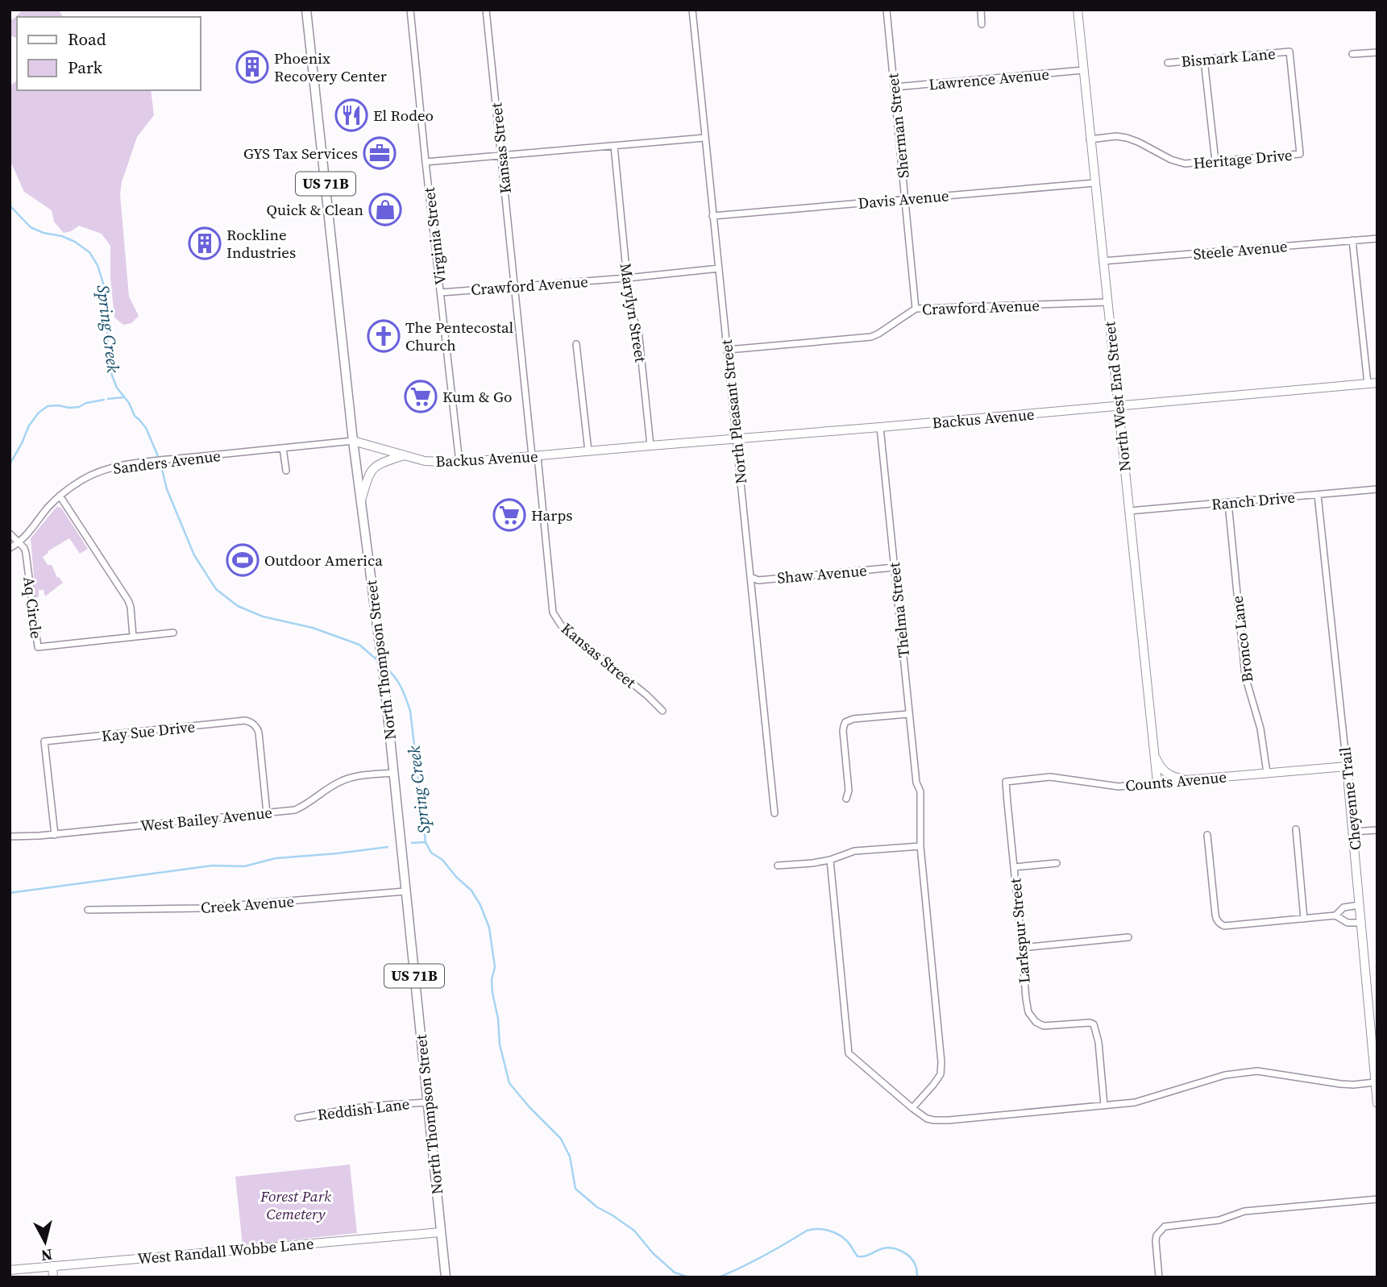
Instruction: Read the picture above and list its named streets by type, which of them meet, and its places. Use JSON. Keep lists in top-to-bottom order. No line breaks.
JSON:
{"streets":{"main road":["US 71B","North Thompson Street"],"street":["Bismark Lane","Lawrence Avenue","Sherman Street","Kansas Street","Heritage Drive","Davis Avenue","Virginia Street","Steele Avenue","Crawford Avenue","Marylyn Street","North West End Street","North Pleasant Street","Backus Avenue","Sanders Avenue","Ranch Drive","Shaw Avenue","Aq Circle","Thelma Street","Bronco Lane","Kay Sue Drive","Counts Avenue","Cheyenne Trail","West Bailey Avenue","Creek Avenue","Larkspur Street","Reddish Lane","West Randall Wobbe Lane"]},"crossings":[["Bismark Lane","Heritage Drive"],["Lawrence Avenue","Sherman Street"],["Lawrence Avenue","North West End Street"],["Sherman Street","Davis Avenue"],["Sherman Street","Crawford Avenue"],["Kansas Street","Crawford Avenue"],["Kansas Street","Backus Avenue"],["Heritage Drive","North West End Street"],["Davis Avenue","North West End Street"],["Davis Avenue","North Pleasant Street"],["Virginia Street","Crawford Avenue"],["Virginia Street","Backus Avenue"],["Steele Avenue","North West End Street"],["Crawford Avenue","Marylyn Street"],["Crawford Avenue","North West End Street"],["Crawford Avenue","North Pleasant Street"],["Marylyn Street","Backus Avenue"],["North West End Street","Backus Avenue"],["North West End Street","Ranch Drive"],["North West End Street","Counts Avenue"],["North Pleasant Street","Backus Avenue"],["North Pleasant Street","Shaw Avenue"],["Backus Avenue","Sanders Avenue"],["Backus Avenue","Thelma Street"],["Backus Avenue","North Thompson Street"],["Sanders Avenue","Aq Circle"],["Sanders Avenue","North Thompson Street"],["Ranch Drive","Bronco Lane"],["Ranch Drive","Cheyenne Trail"],["Shaw Avenue","Thelma Street"],["Bronco Lane","Counts Avenue"],["North Thompson Street","West Bailey Avenue"],["North Thompson Street","Creek Avenue"],["North Thompson Street","Reddish Lane"],["North Thompson Street","West Randall Wobbe Lane"],["Kay Sue Drive","West Bailey Avenue"],["Counts Avenue","Cheyenne Trail"],["Counts Avenue","Larkspur Street"]],"water":["Spring Creek"],"parks":["Forest Park Cemetery"],"places":{"building":["Phoenix Recovery Center","Rockline Industries"],"restaurant":["El Rodeo"],"office":["GYS Tax Services"],"shop":["Quick & Clean"],"church":["The Pentecostal Church"],"supermarket":["Kum & Go","Harps"],"sports":["Outdoor America"]},"legend":["Road","Park"],"north":"bottom"}
